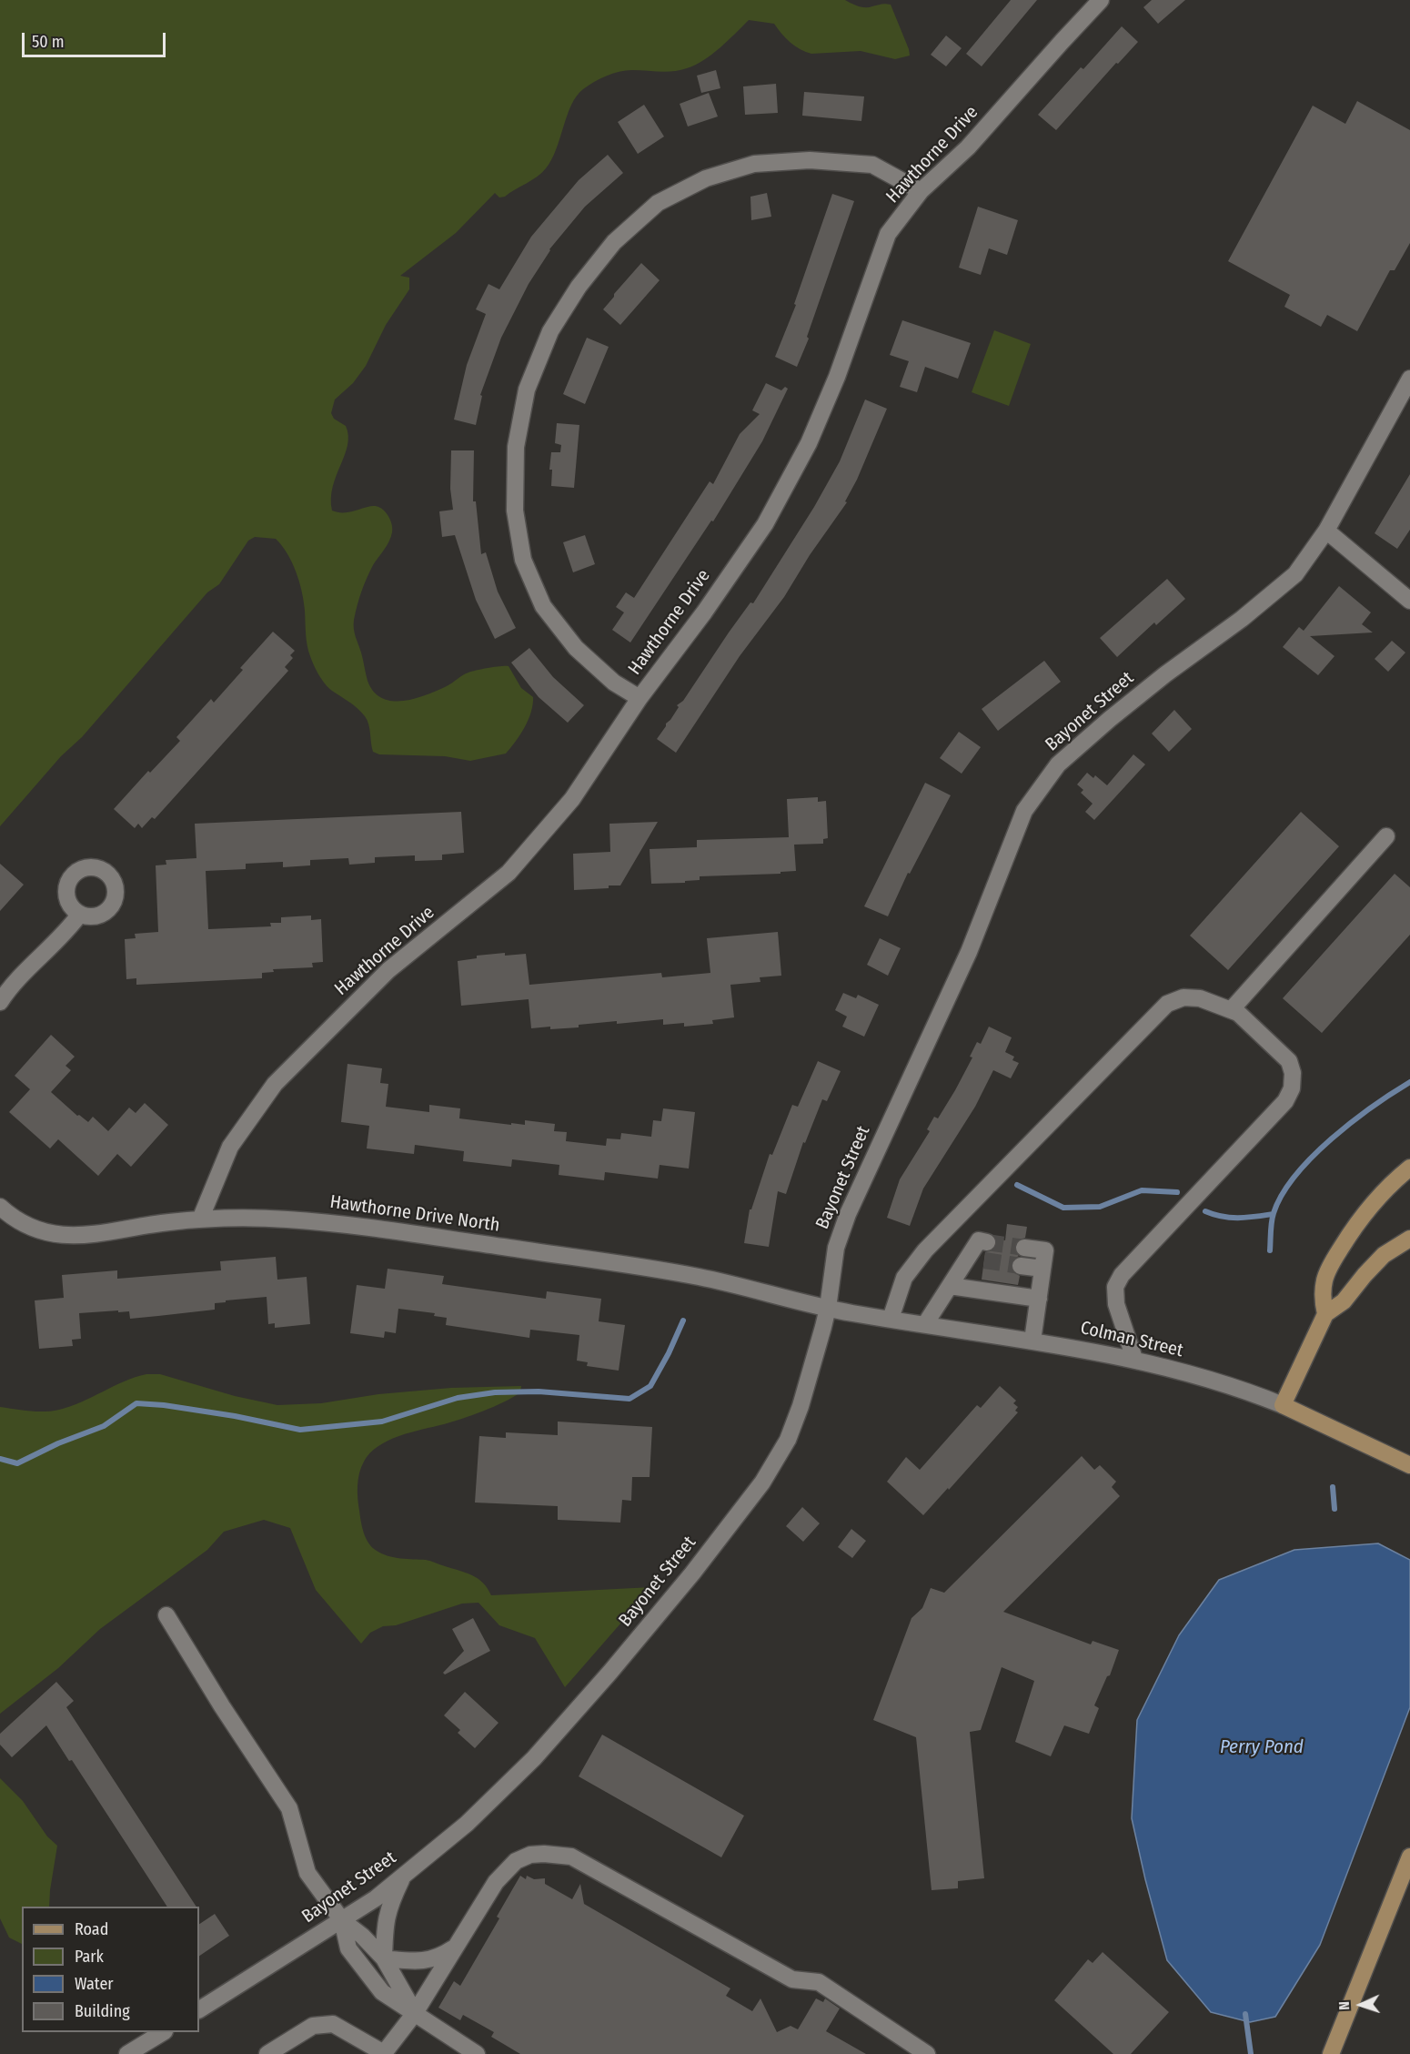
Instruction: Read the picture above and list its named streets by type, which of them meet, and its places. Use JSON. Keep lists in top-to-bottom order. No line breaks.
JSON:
{"streets":{"main road":["Colman Street"],"street":["Hawthorne Drive","Bayonet Street","Hawthorne Drive North"]},"crossings":[["Hawthorne Drive","Hawthorne Drive North"],["Bayonet Street","Hawthorne Drive North"],["Bayonet Street","Colman Street"],["Hawthorne Drive North","Colman Street"]],"water":["Perry Pond"],"legend":["Road","Park","Water","Building"],"scale_bar":"50 m","north":"left"}
